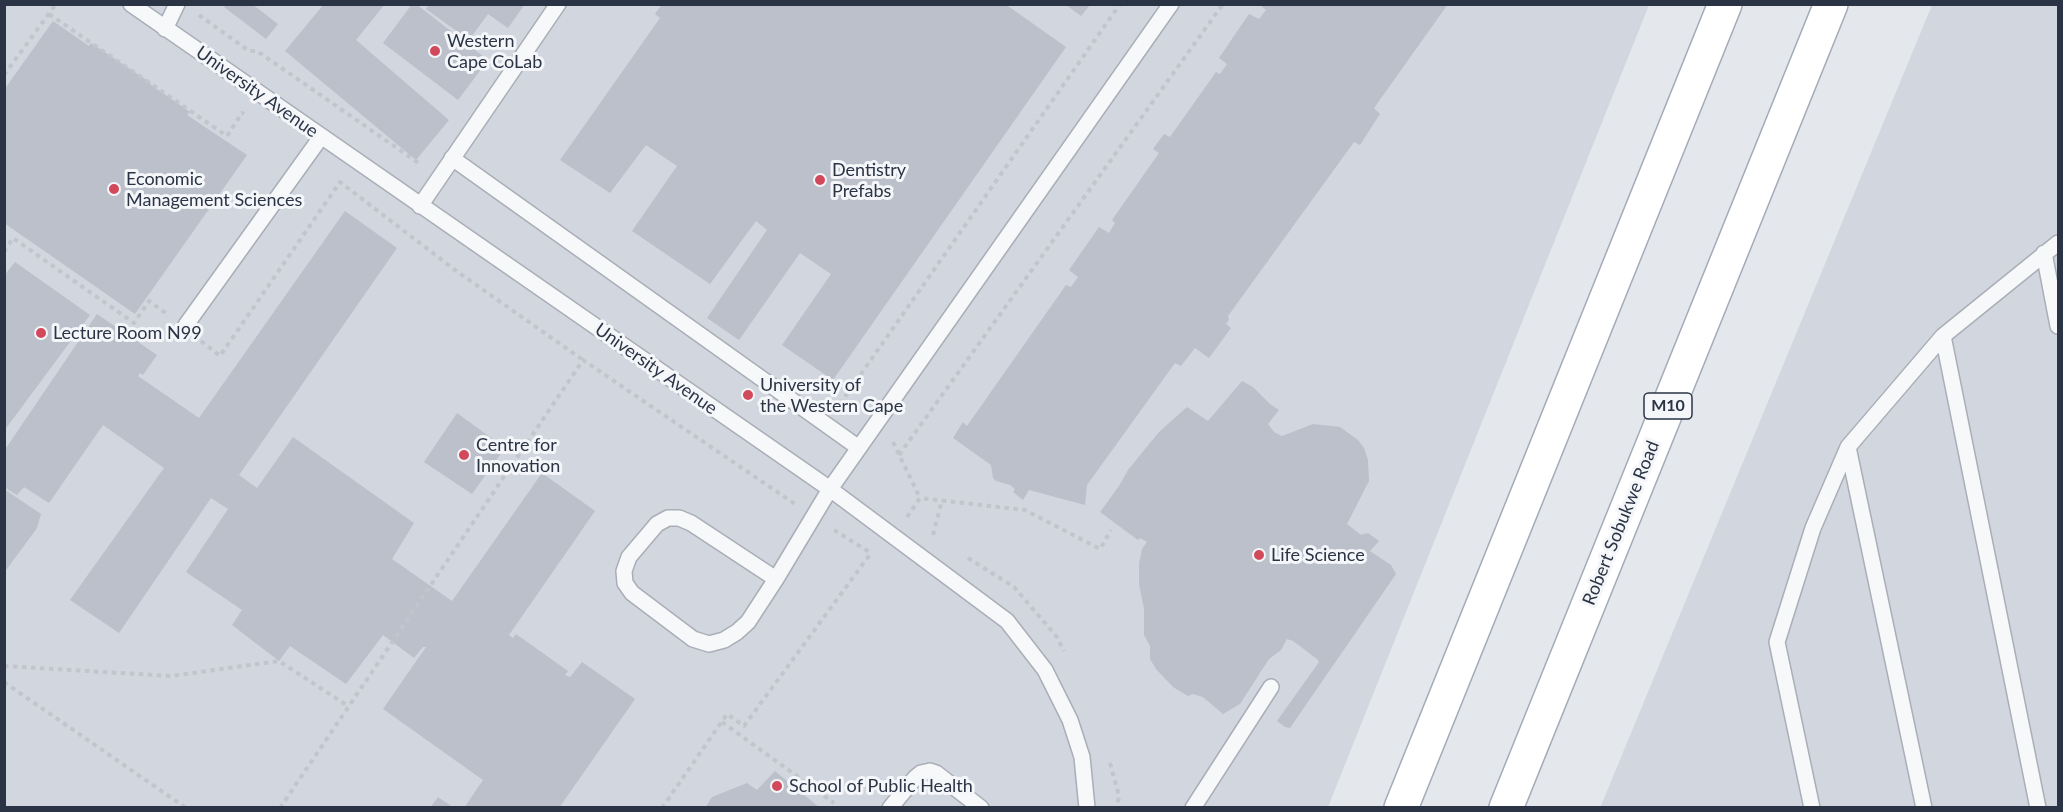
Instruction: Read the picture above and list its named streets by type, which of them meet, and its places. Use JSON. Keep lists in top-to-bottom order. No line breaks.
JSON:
{"streets":{"main road":["M10","Robert Sobukwe Road"],"lane":["University Avenue"]},"places":["Western Cape CoLab","Dentistry Prefabs","Economic Management Sciences","Lecture Room N99","University of the Western Cape","Centre for Innovation","Life Science","School of Public Health"]}
